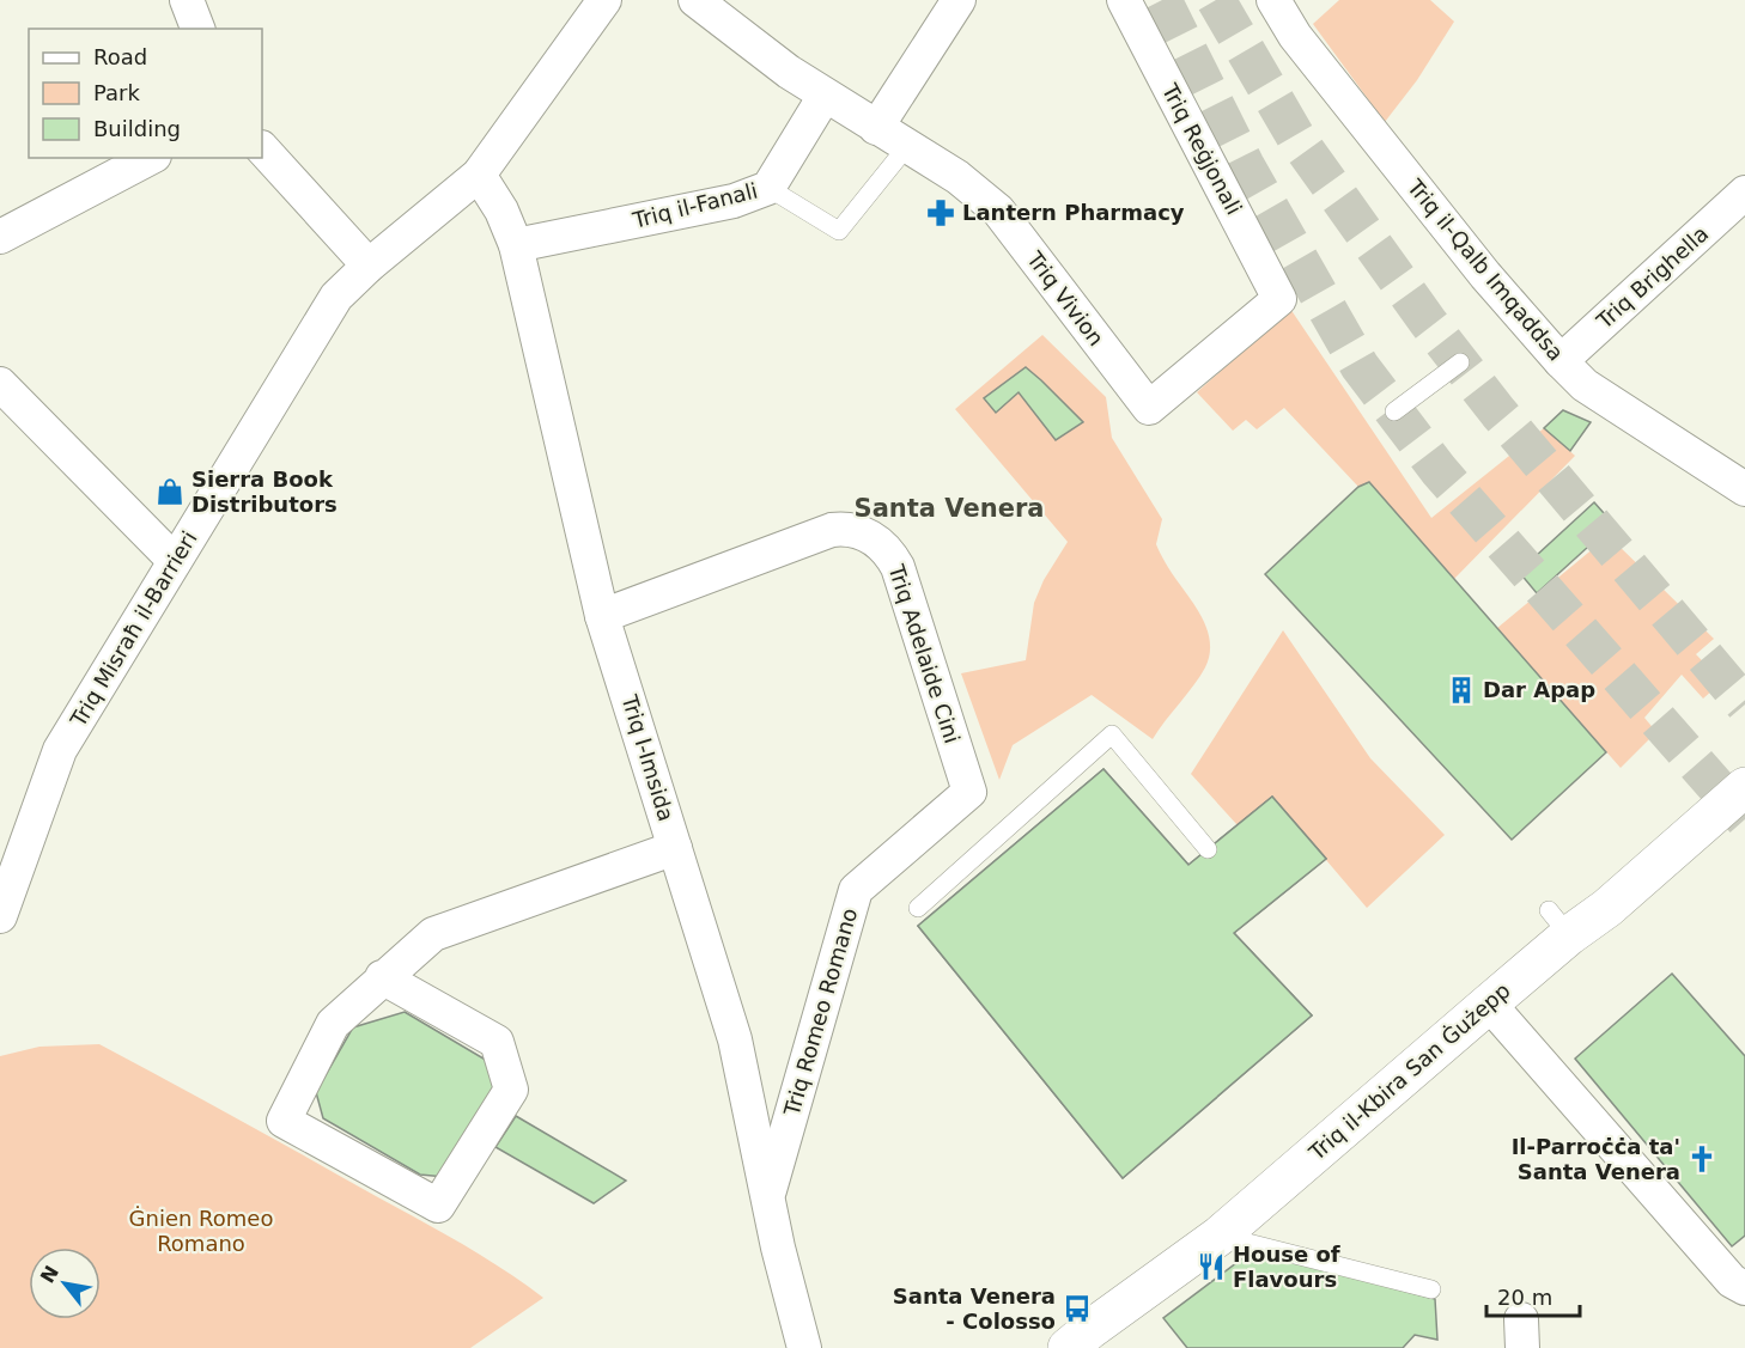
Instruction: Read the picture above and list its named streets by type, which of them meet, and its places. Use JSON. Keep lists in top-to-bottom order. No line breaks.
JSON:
{"streets":{"main road":["Triq il-Kbira San Ġużepp"],"street":["Triq Reġjonali","Triq il-Fanali","Triq il-Qalb Imqaddsa","Triq Brighella","Triq Vivion","Triq Misraħ il-Barrieri","Triq Adelaide Cini","Triq l-Imsida","Triq Romeo Romano"]},"crossings":[["Triq Reġjonali","Triq Vivion"],["Triq il-Fanali","Triq Vivion"],["Triq il-Fanali","Triq l-Imsida"],["Triq il-Qalb Imqaddsa","Triq Brighella"],["Triq Misraħ il-Barrieri","Triq l-Imsida"],["Triq Adelaide Cini","Triq l-Imsida"],["Triq Adelaide Cini","Triq Romeo Romano"],["Triq l-Imsida","Triq Romeo Romano"]],"districts":["Santa Venera"],"parks":["Ġnien Romeo Romano"],"places":{"pharmacy":["Lantern Pharmacy"],"shop":["Sierra Book Distributors"],"building":["Dar Apap"],"church":["Il-Parroċċa ta' Santa Venera"],"restaurant":["House of Flavours"],"bus stop":["Santa Venera - Colosso"]},"legend":["Road","Park","Building"],"scale_bar":"20 m","north":"top left"}
